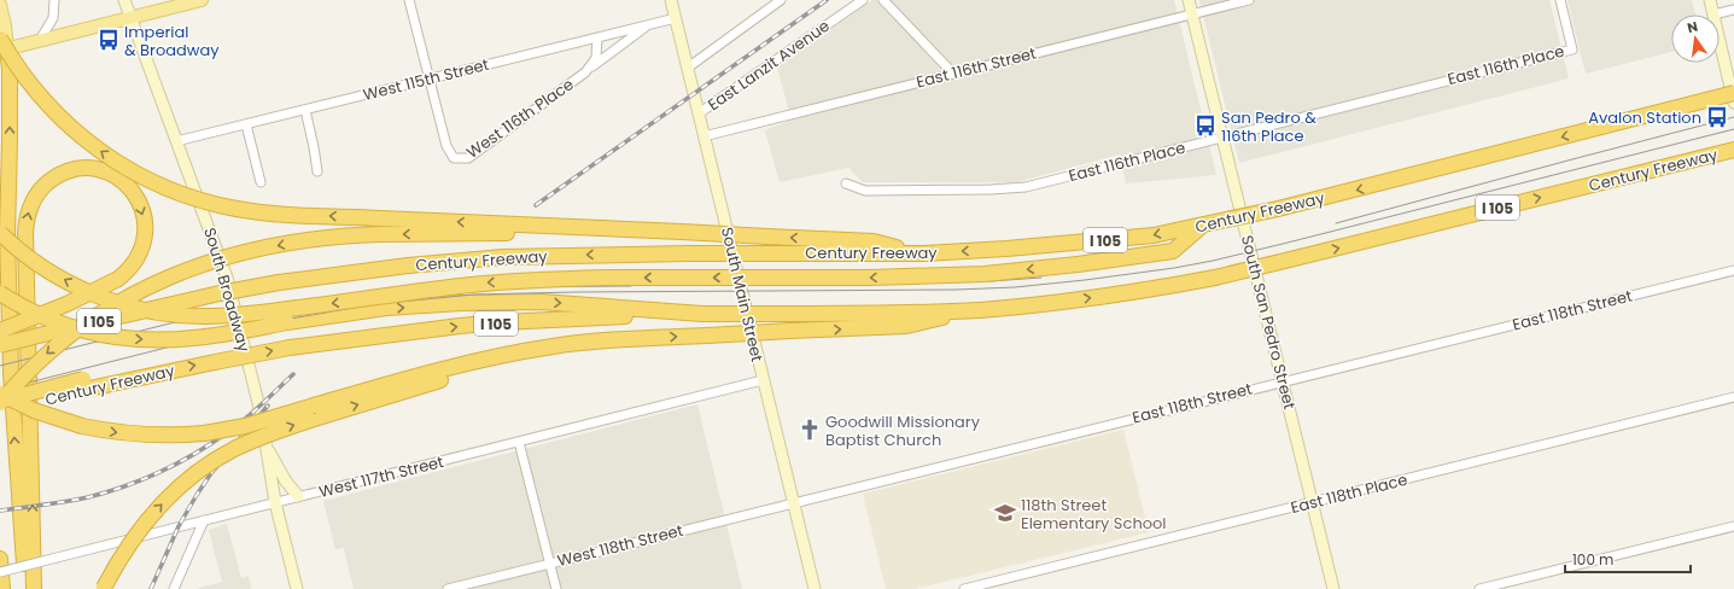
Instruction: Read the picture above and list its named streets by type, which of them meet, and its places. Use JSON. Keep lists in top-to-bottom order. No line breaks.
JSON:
{"streets":{"highway":["Century Freeway","I 105"],"main road":["South Broadway","South Main Street","South San Pedro Street"],"street":["East Lanzit Avenue","East 116th Place","East 116th Street","West 115th Street","West 116th Place","East 118th Street","West 117th Street","East 118th Place","West 118th Street"]},"crossings":[["East Lanzit Avenue","South Main Street"],["East 116th Place","South San Pedro Street"],["East 116th Street","South Main Street"],["East 116th Street","South San Pedro Street"],["West 115th Street","West 116th Place"],["West 115th Street","South Broadway"],["West 115th Street","South Main Street"],["South Broadway","West 117th Street"],["South Main Street","East 118th Street"],["South Main Street","West 117th Street"],["South Main Street","West 118th Street"],["East 118th Street","South San Pedro Street"],["East 118th Street","West 118th Street"],["South San Pedro Street","East 118th Place"]],"places":{"bus stop":["Imperial & Broadway","Avalon Station","San Pedro & 116th Place"],"church":["Goodwill Missionary Baptist Church"],"school or university":["118th Street Elementary School"]},"scale_bar":"100 m","north":"top"}
